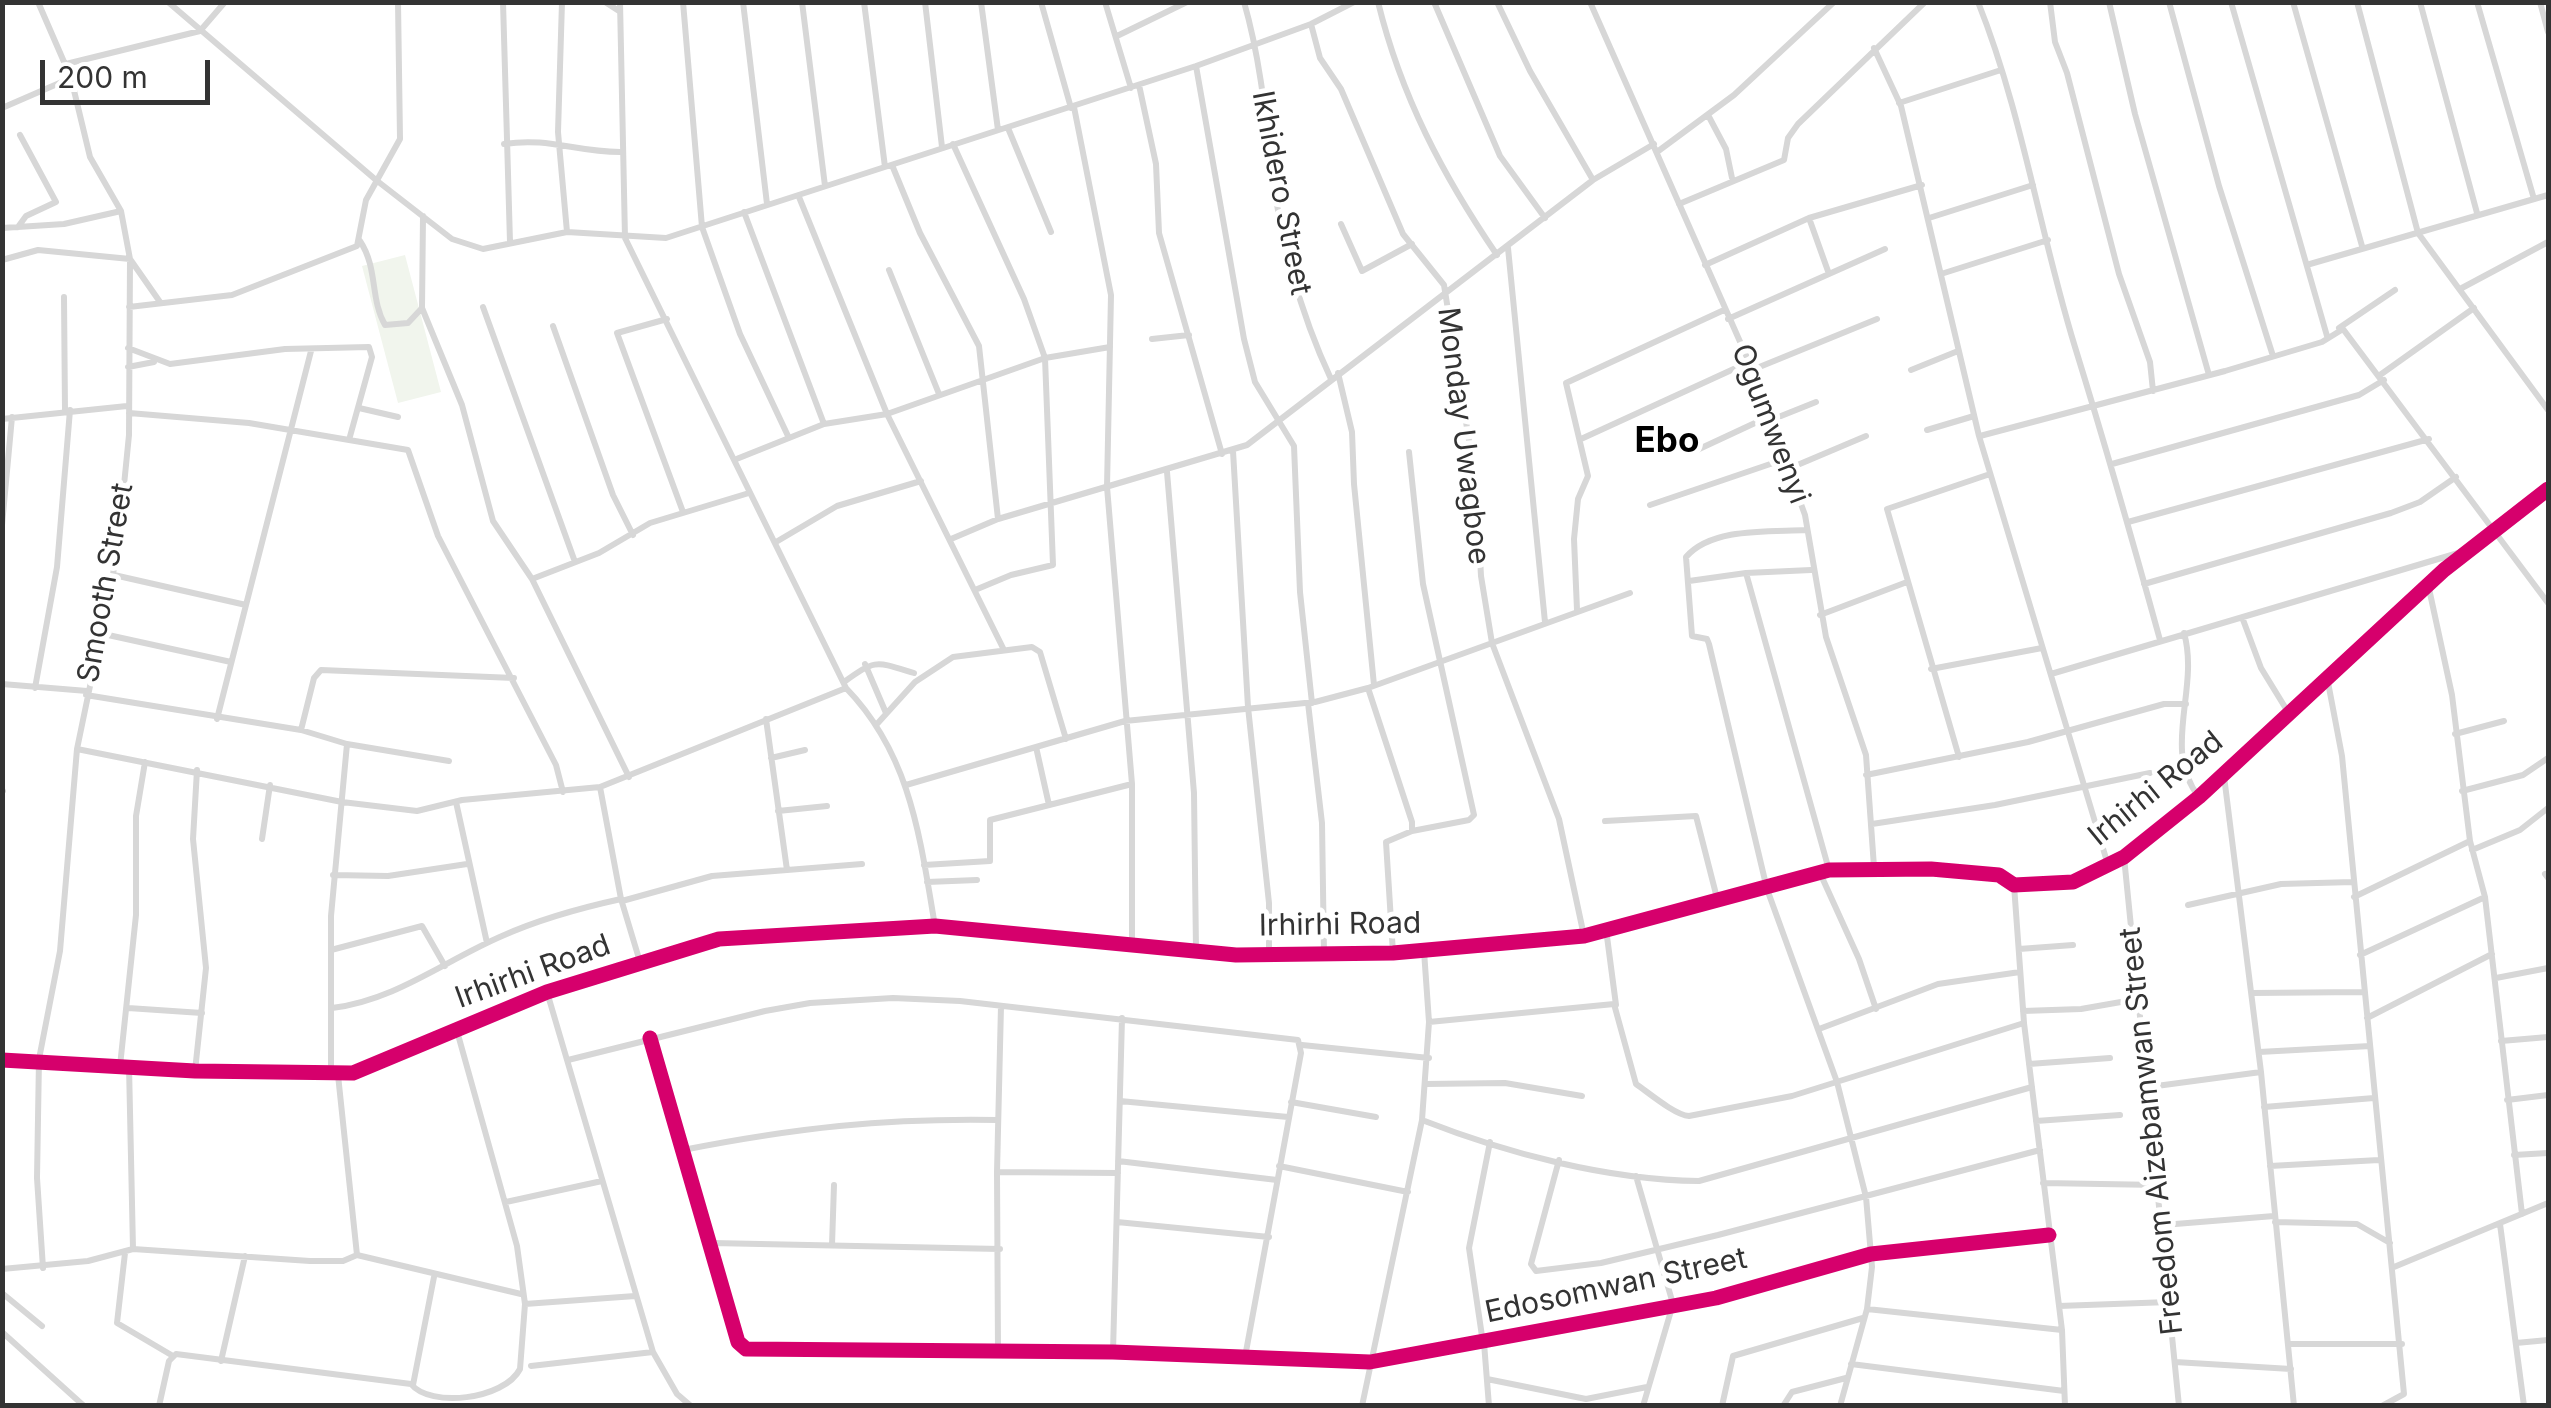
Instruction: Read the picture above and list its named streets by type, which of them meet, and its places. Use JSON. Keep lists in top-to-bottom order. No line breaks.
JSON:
{"streets":{"street":["Ikhidero Street","Ogumwenyi","Monday Uwagboe","Smooth Street","Irhirhi Road","Freedom Aizebamwan Street","Edosomwan Street"]},"crossings":[["Ogumwenyi","Irhirhi Road"],["Monday Uwagboe","Irhirhi Road"],["Smooth Street","Irhirhi Road"],["Irhirhi Road","Freedom Aizebamwan Street"]],"districts":["Ebo"],"scale_bar":"200 m"}
